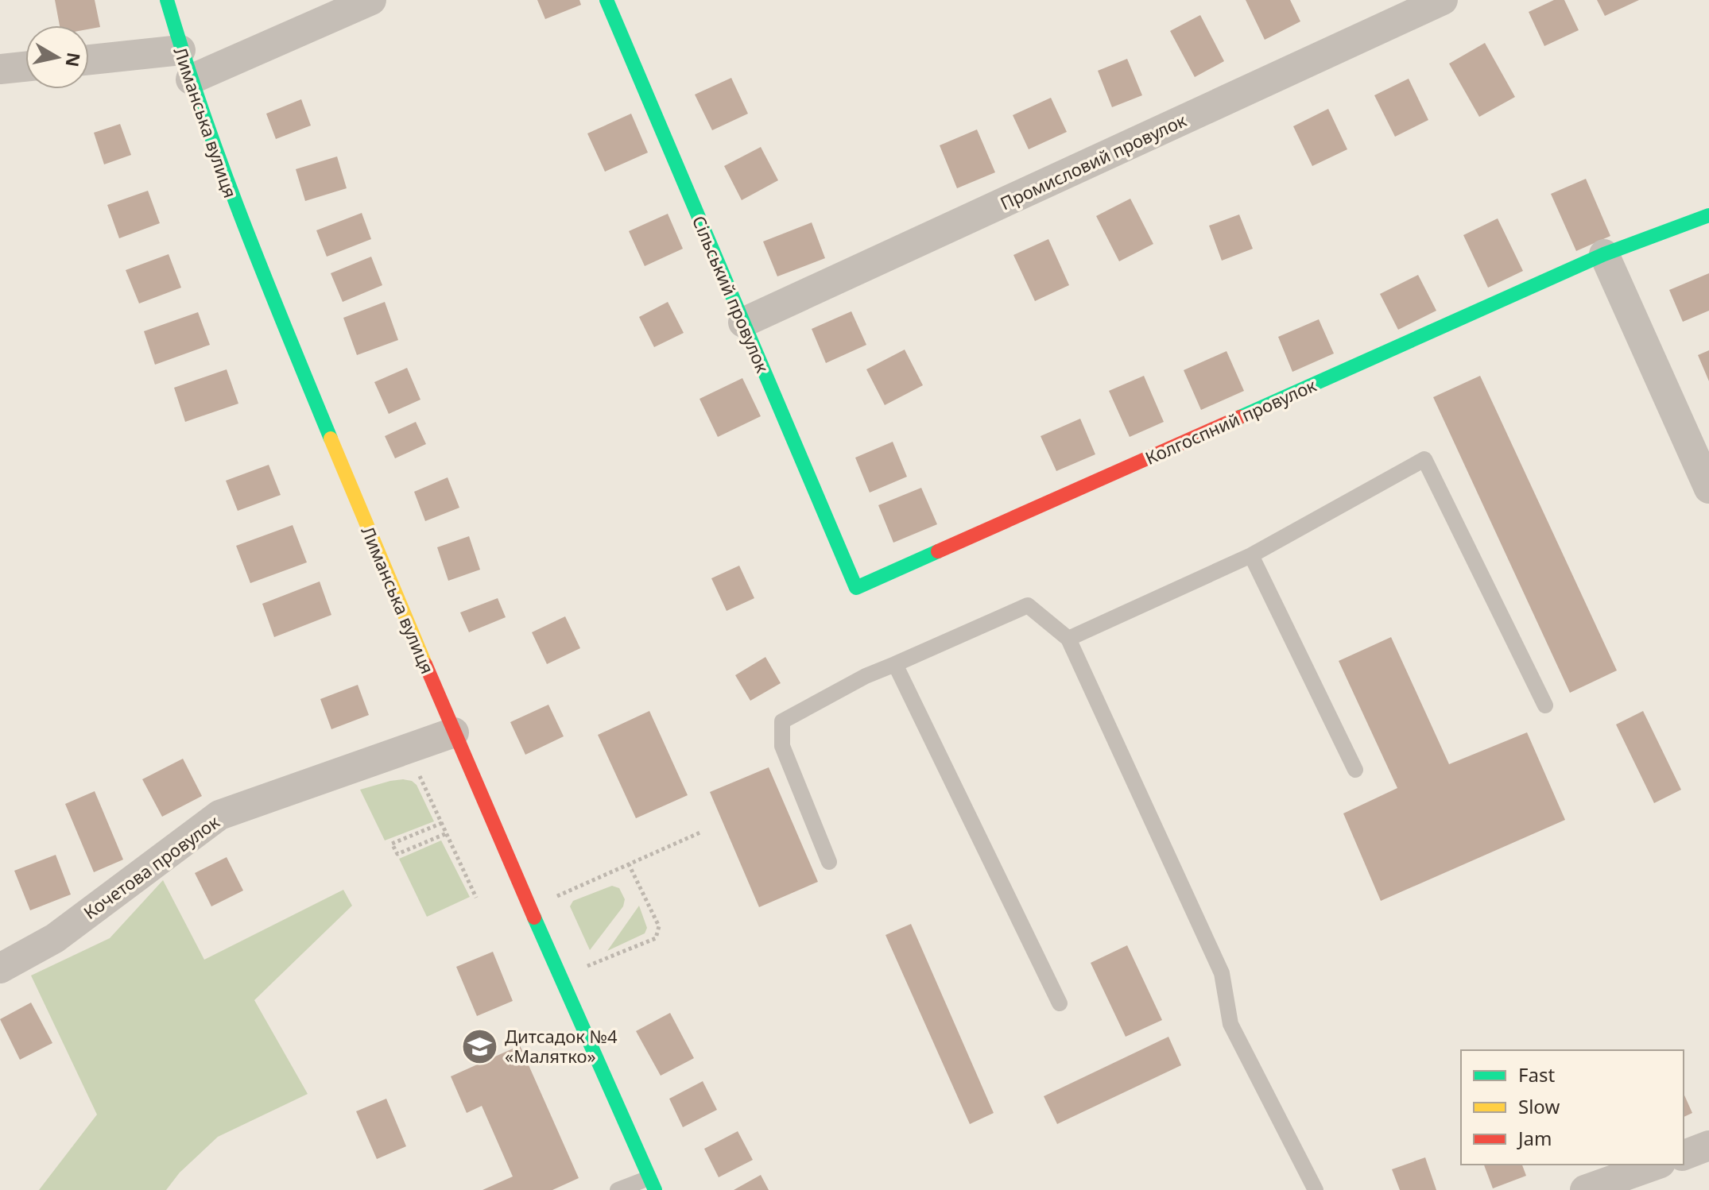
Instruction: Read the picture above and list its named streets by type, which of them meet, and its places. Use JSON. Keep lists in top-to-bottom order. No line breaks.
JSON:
{"streets":{"street":["Лиманська вулиця","Промисловий провулок","Сільський провулок","Колгоспний провулок","Кочетова провулок"]},"crossings":[["Лиманська вулиця","Кочетова провулок"],["Промисловий провулок","Сільський провулок"],["Сільський провулок","Колгоспний провулок"]],"places":{"school or university":["Дитсадок №4 «Малятко»"]},"legend":["Fast","Slow","Jam"],"north":"right"}
